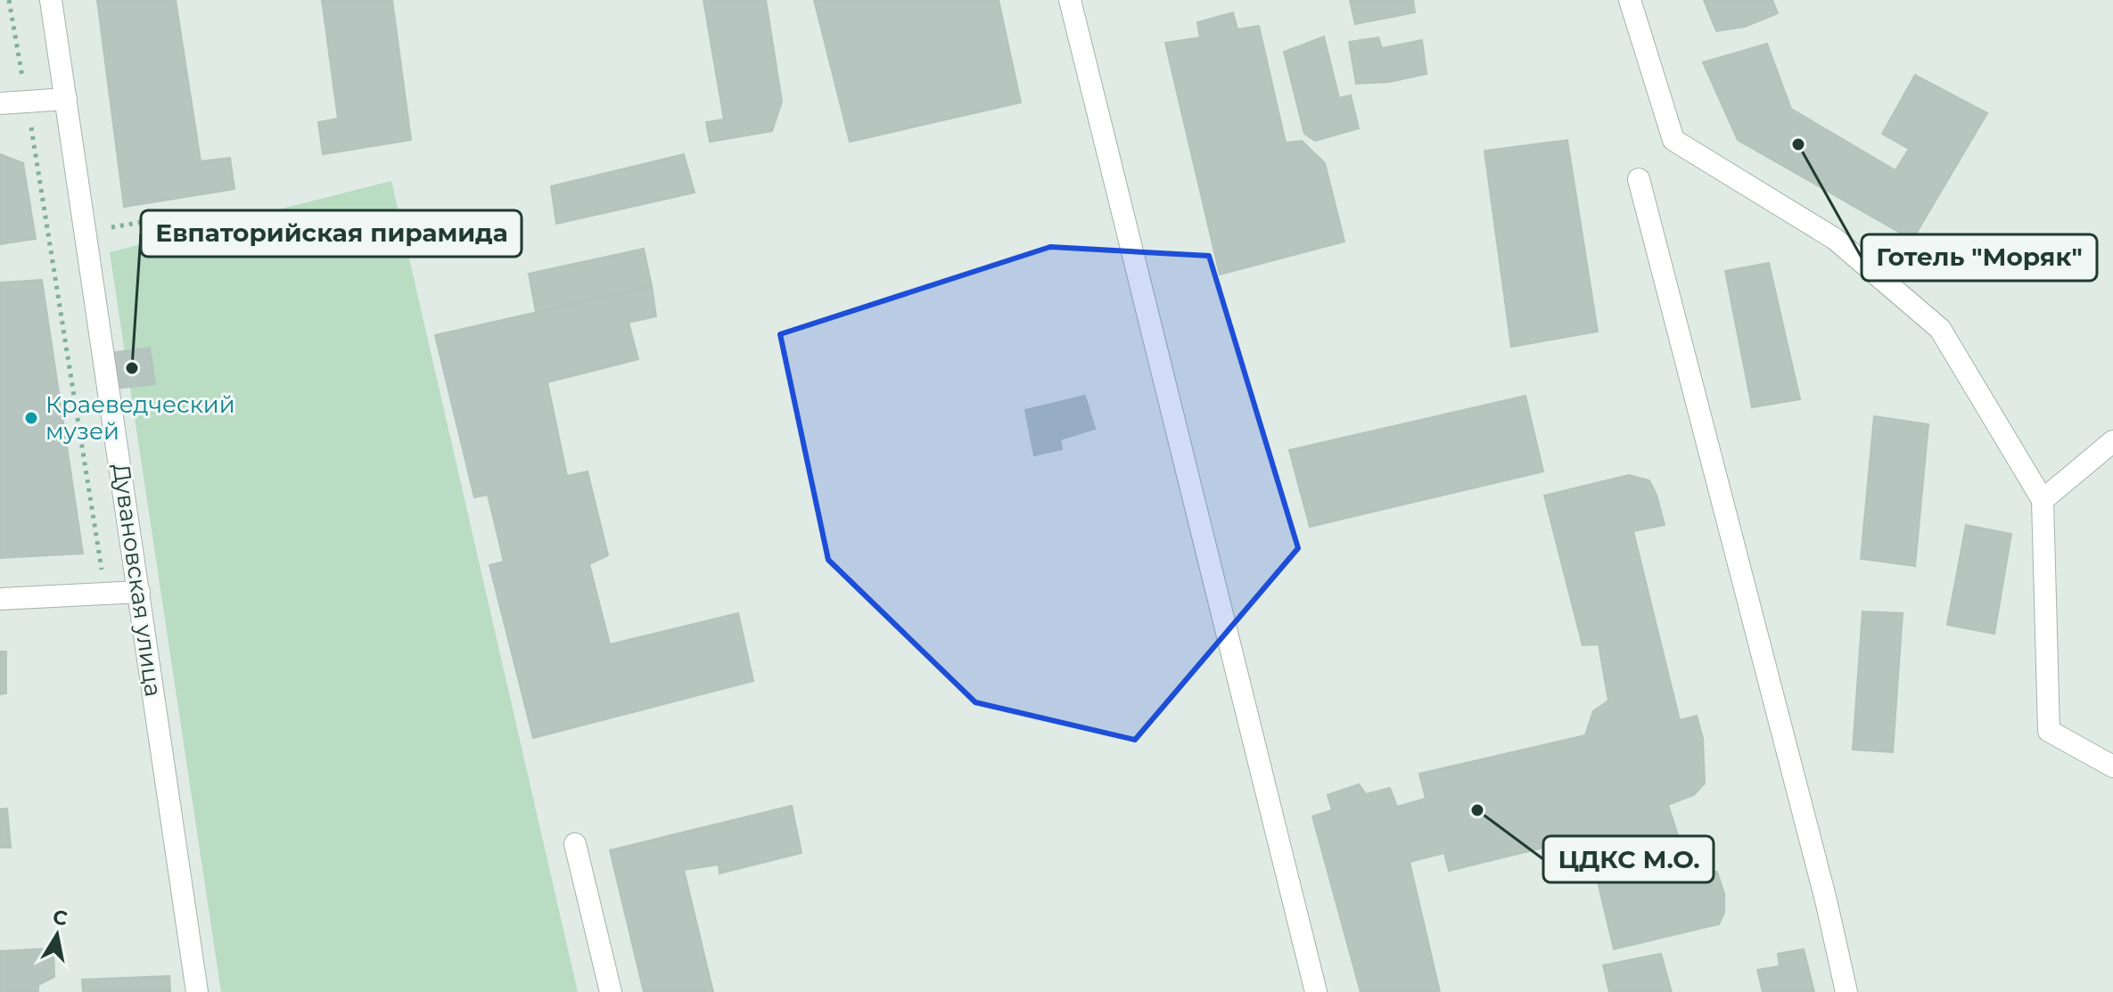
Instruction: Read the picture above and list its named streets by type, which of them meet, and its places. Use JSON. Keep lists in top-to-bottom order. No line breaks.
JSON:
{"streets":{"street":["Дувановская улица"]},"places":["Готель \"Моряк\"","Евпаторийская пирамида","Краеведческий музей","ЦДКС М.О."],"north":"top"}
